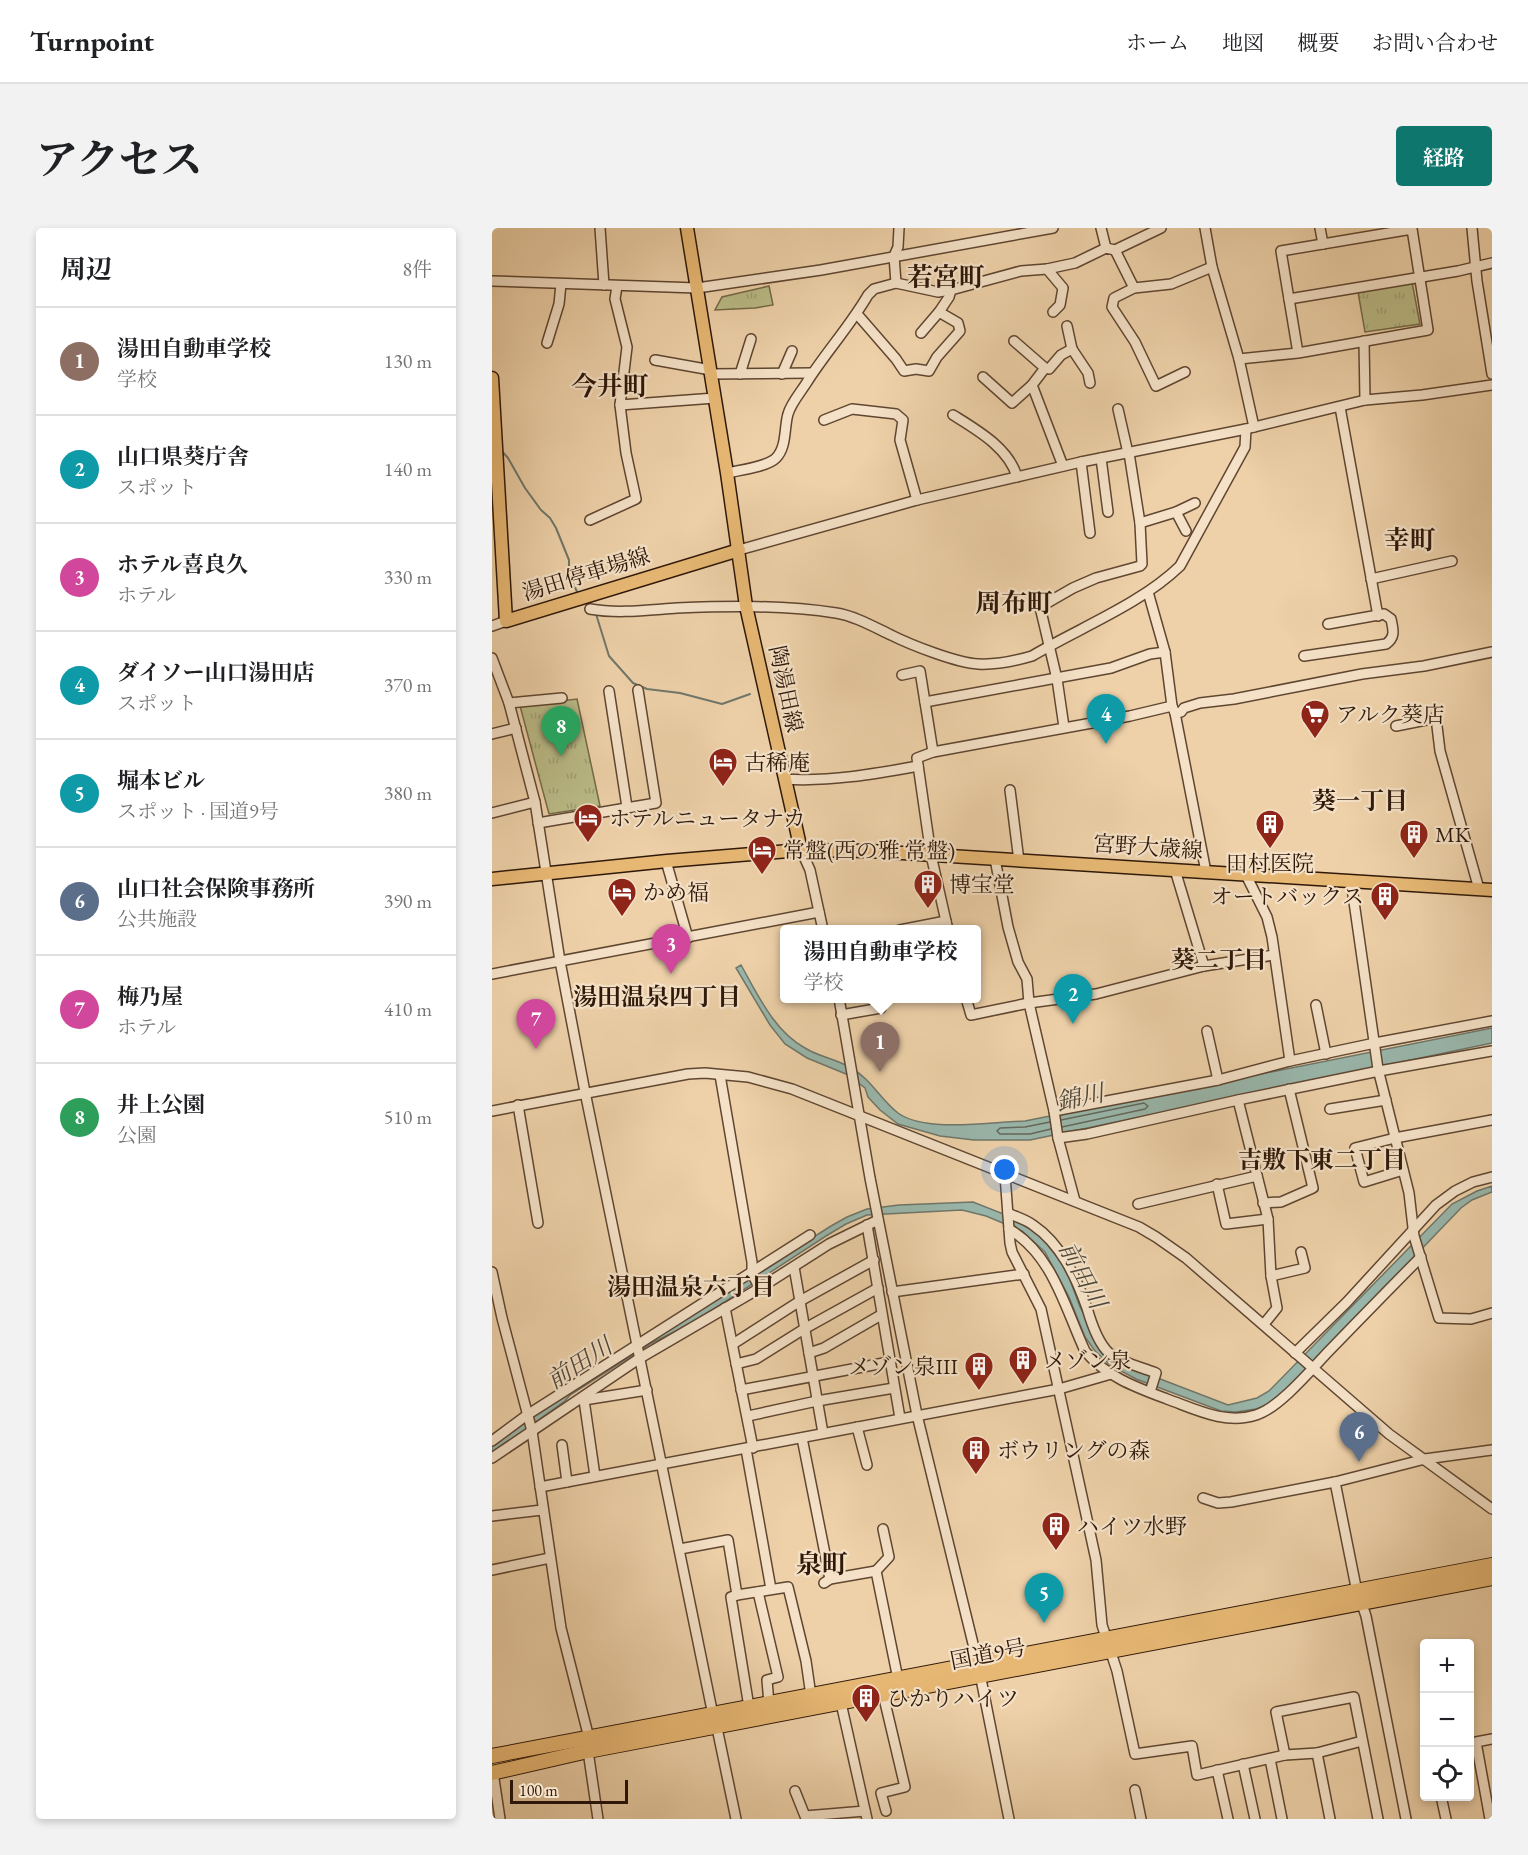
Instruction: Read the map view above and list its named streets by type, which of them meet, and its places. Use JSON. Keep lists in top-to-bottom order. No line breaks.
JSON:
{"streets":{"highway":["国道9号"],"main road":["湯田停車場線","陶湯田線","宮野大歳線"]},"crossings":[["湯田停車場線","陶湯田線"],["陶湯田線","宮野大歳線"]],"districts":["若宮町","今井町","幸町","周布町","葵一丁目","葵二丁目","湯田温泉四丁目","吉敷下東二丁目","湯田温泉六丁目","泉町"],"water":["錦川","前田川"],"places":{"supermarket":["アルク葵店"],"hotel":["古稀庵","ホテルニュータナカ","常盤(西の雅 常盤)","かめ福"],"building":["田村医院","MK","博宝堂","オートバックス","メゾン泉","メゾン泉III","ボウリングの森","ハイツ水野","ひかりハイツ"]},"scale_bar":"100 m","page":{"header":"Turnpoint","nav":["ホーム","地図","概要","お問い合わせ"],"title":"アクセス","buttons":"経路","heading":["周辺","8件"],"list":[{"mark":"1","name":"湯田自動車学校","note":"学校","value":"130 m"},{"mark":"2","name":"山口県葵庁舎","note":"スポット","value":"140 m"},{"mark":"3","name":"ホテル喜良久","note":"ホテル","value":"330 m"},{"mark":"4","name":"ダイソー山口湯田店","note":"スポット","value":"370 m"},{"mark":"5","name":"堀本ビル","note":"スポット · 国道9号","value":"380 m"},{"mark":"6","name":"山口社会保険事務所","note":"公共施設","value":"390 m"},{"mark":"7","name":"梅乃屋","note":"ホテル","value":"410 m"},{"mark":"8","name":"井上公園","note":"公園","value":"510 m"}],"pins":["4","8","3","2","7","1","6","5"],"popup":["湯田自動車学校","学校"],"map_buttons":["+","−"],"scale":"100 m"}}
